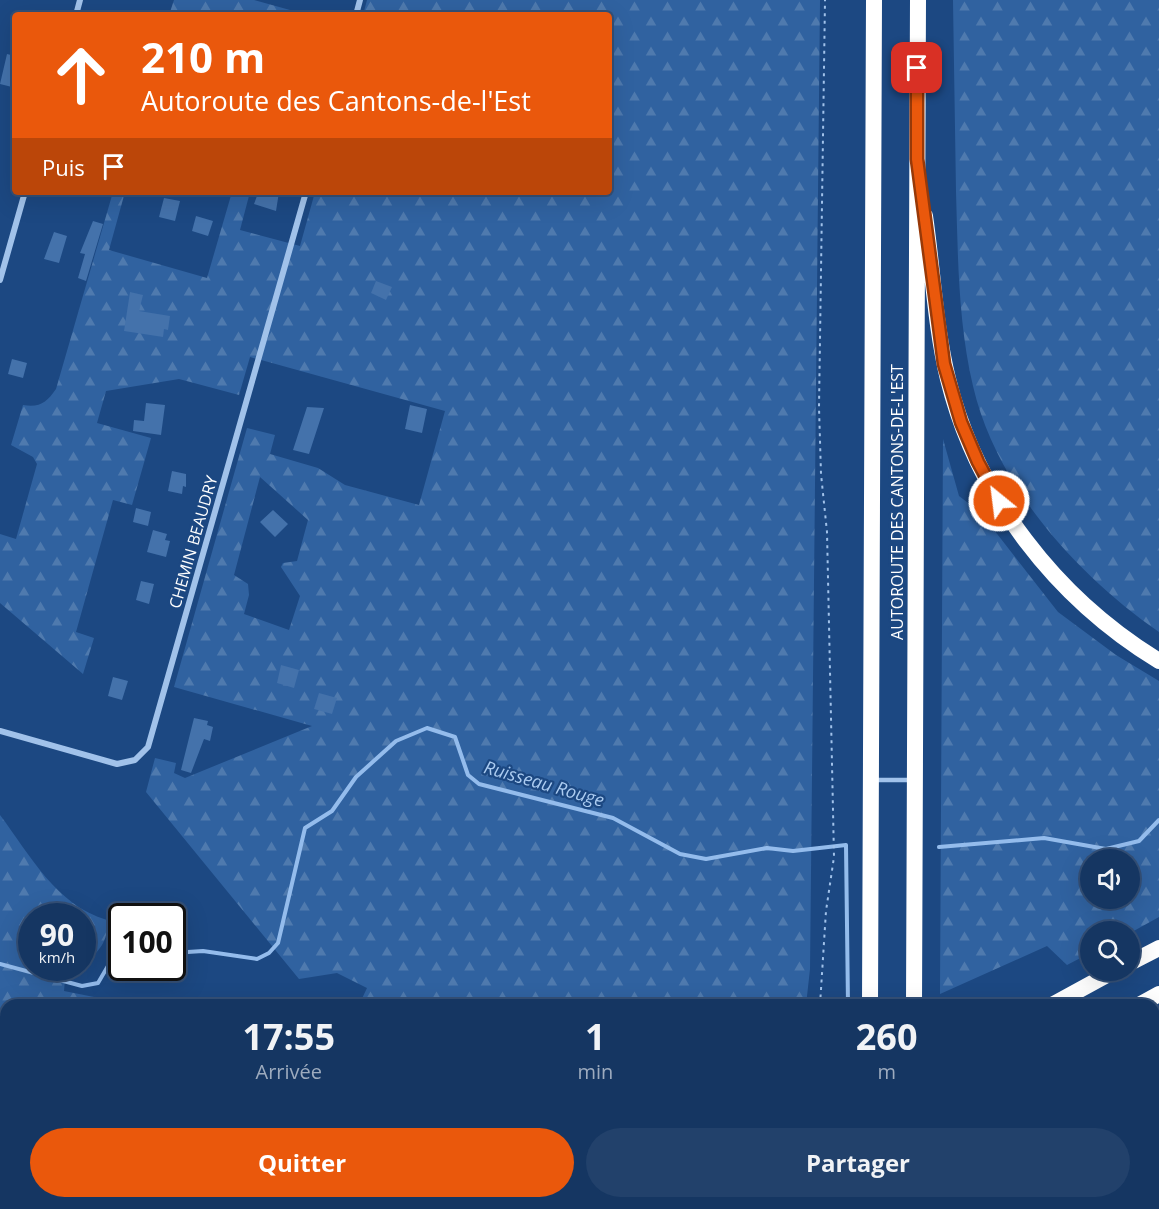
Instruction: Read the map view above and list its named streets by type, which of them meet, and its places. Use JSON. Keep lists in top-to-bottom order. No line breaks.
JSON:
{"streets":{"highway":["AUTOROUTE DES CANTONS-DE-L'EST"],"street":["CHEMIN BEAUDRY"]},"water":["Ruisseau Rouge"],"page":{"turn":["210 m","Autoroute des Cantons-de-l'Est"],"then":"Puis","speed":"90 km/h","limit":"100","eta":["17:55","Arrivée","1","min","260","m"],"buttons":["Quitter","Partager"]}}
